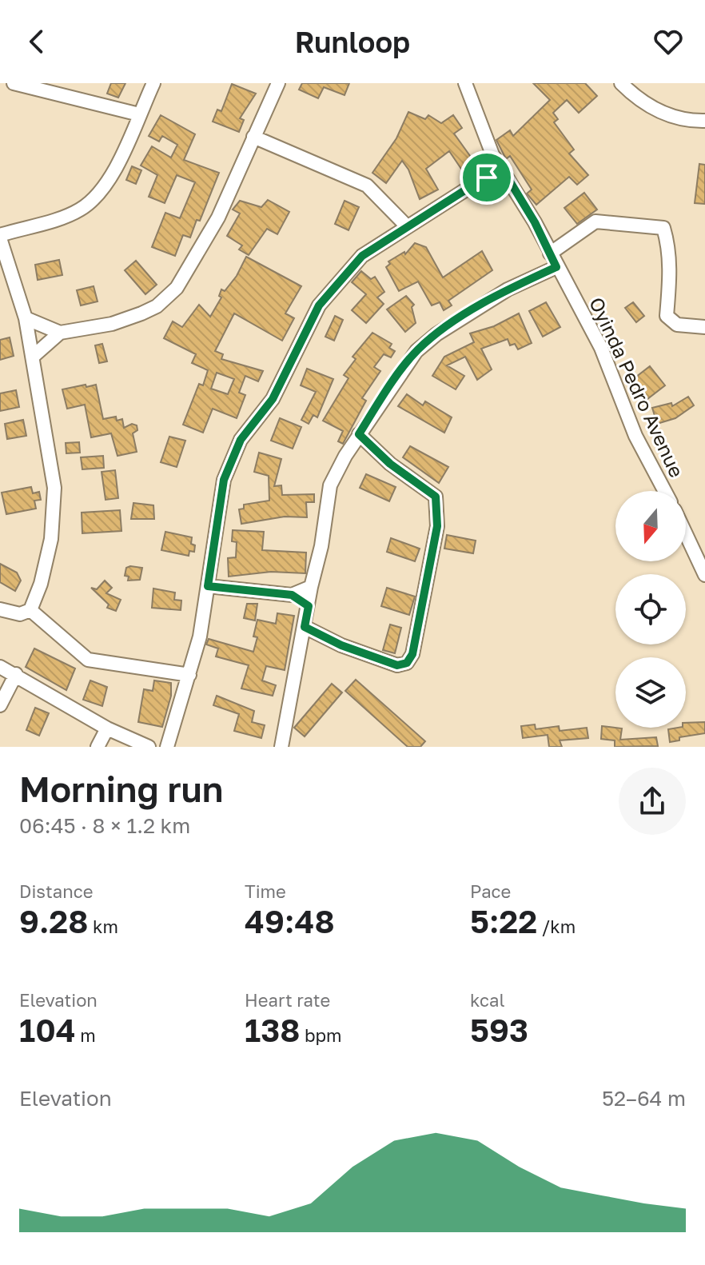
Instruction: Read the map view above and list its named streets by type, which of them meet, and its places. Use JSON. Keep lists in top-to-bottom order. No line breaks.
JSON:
{"streets":{"street":["Oyinda Pedro Avenue"]},"north":"bottom","page":{"header":"Runloop","heading":["Morning run","06:45 · 8 × 1.2 km"],"stats":[["Distance","9.28 km"],["Time","49:48"],["Pace","5:22 /km"],["Elevation","104 m"],["Heart rate","138 bpm"],["kcal","593"]],"chart":["Elevation","52–64 m"]}}
